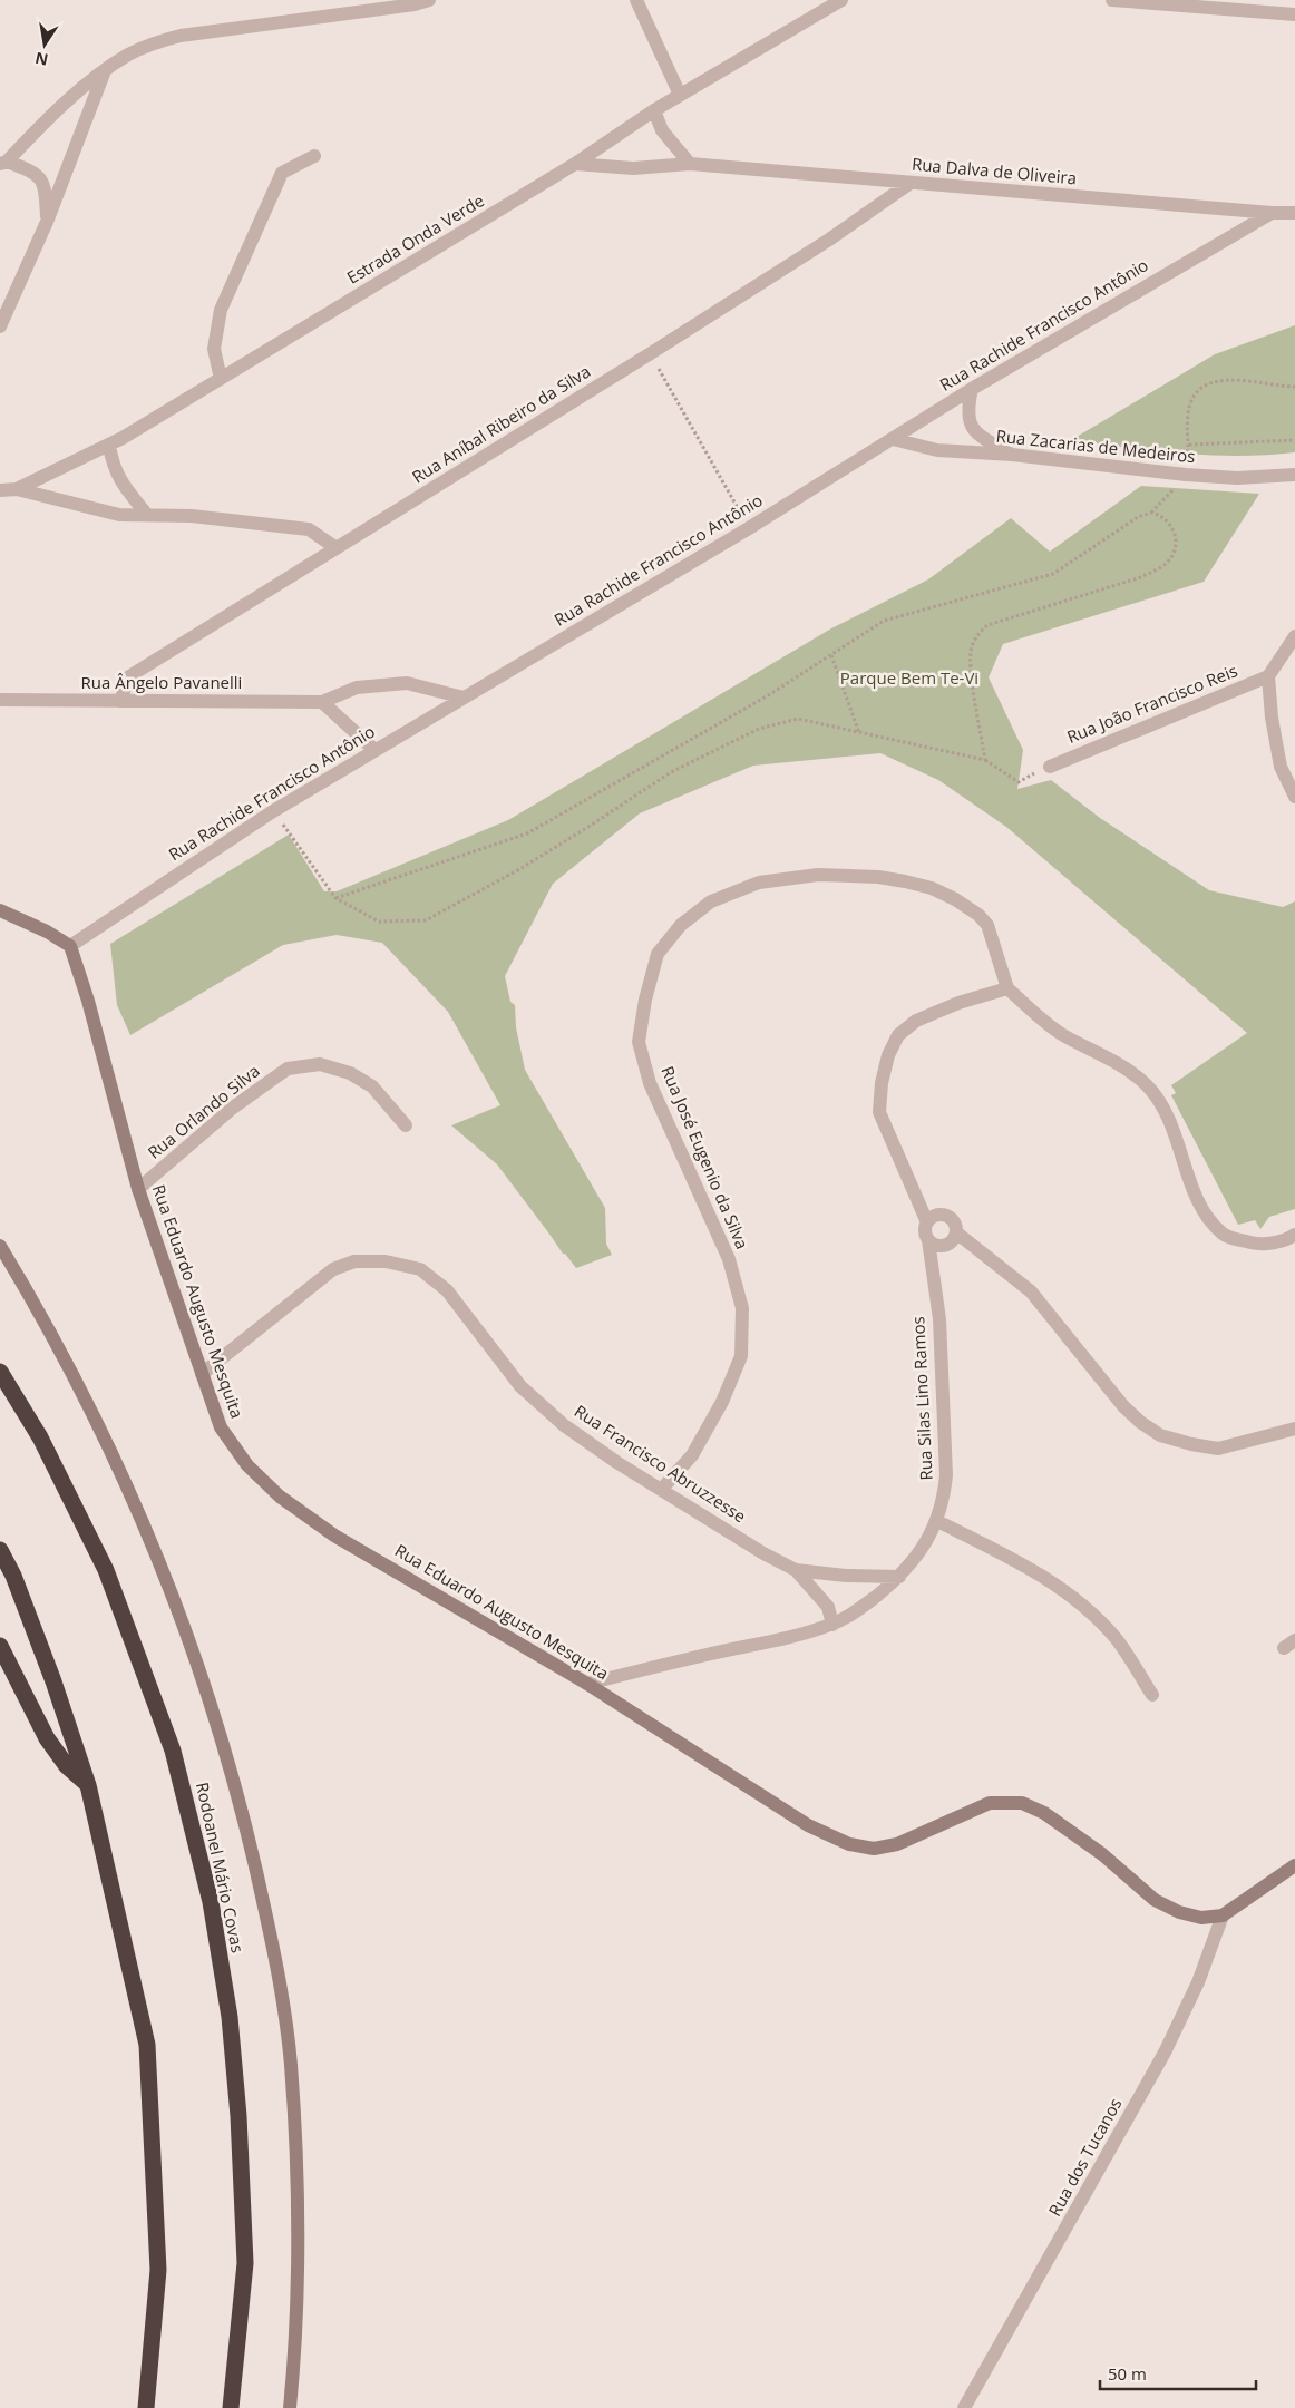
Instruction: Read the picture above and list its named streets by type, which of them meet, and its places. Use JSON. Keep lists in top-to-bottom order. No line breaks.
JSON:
{"streets":{"highway":["Rodoanel Mário Covas"],"main road":["Rua Eduardo Augusto Mesquita"],"street":["Rua Dalva de Oliveira","Estrada Onda Verde","Rua Rachide Francisco Antônio","Rua Aníbal Ribeiro da Silva","Rua Zacarias de Medeiros","Rua Ângelo Pavanelli","Rua João Francisco Reis","Rua Orlando Silva","Rua José Eugenio da Silva","Rua Silas Lino Ramos","Rua Francisco Abruzzesse","Rua dos Tucanos"]},"crossings":[["Rua Dalva de Oliveira","Estrada Onda Verde"],["Rua Dalva de Oliveira","Rua Rachide Francisco Antônio"],["Rua Dalva de Oliveira","Rua Aníbal Ribeiro da Silva"],["Rua Rachide Francisco Antônio","Rua Zacarias de Medeiros"],["Rua Rachide Francisco Antônio","Rua Ângelo Pavanelli"],["Rua Rachide Francisco Antônio","Rua Eduardo Augusto Mesquita"],["Rua Aníbal Ribeiro da Silva","Rua Ângelo Pavanelli"],["Rua Orlando Silva","Rua Eduardo Augusto Mesquita"],["Rua José Eugenio da Silva","Rua Francisco Abruzzesse"],["Rua Eduardo Augusto Mesquita","Rua Silas Lino Ramos"],["Rua Eduardo Augusto Mesquita","Rua Francisco Abruzzesse"],["Rua Eduardo Augusto Mesquita","Rua dos Tucanos"],["Rua Silas Lino Ramos","Rua Francisco Abruzzesse"]],"parks":["Parque Bem Te-Vi"],"scale_bar":"50 m","north":"bottom"}
